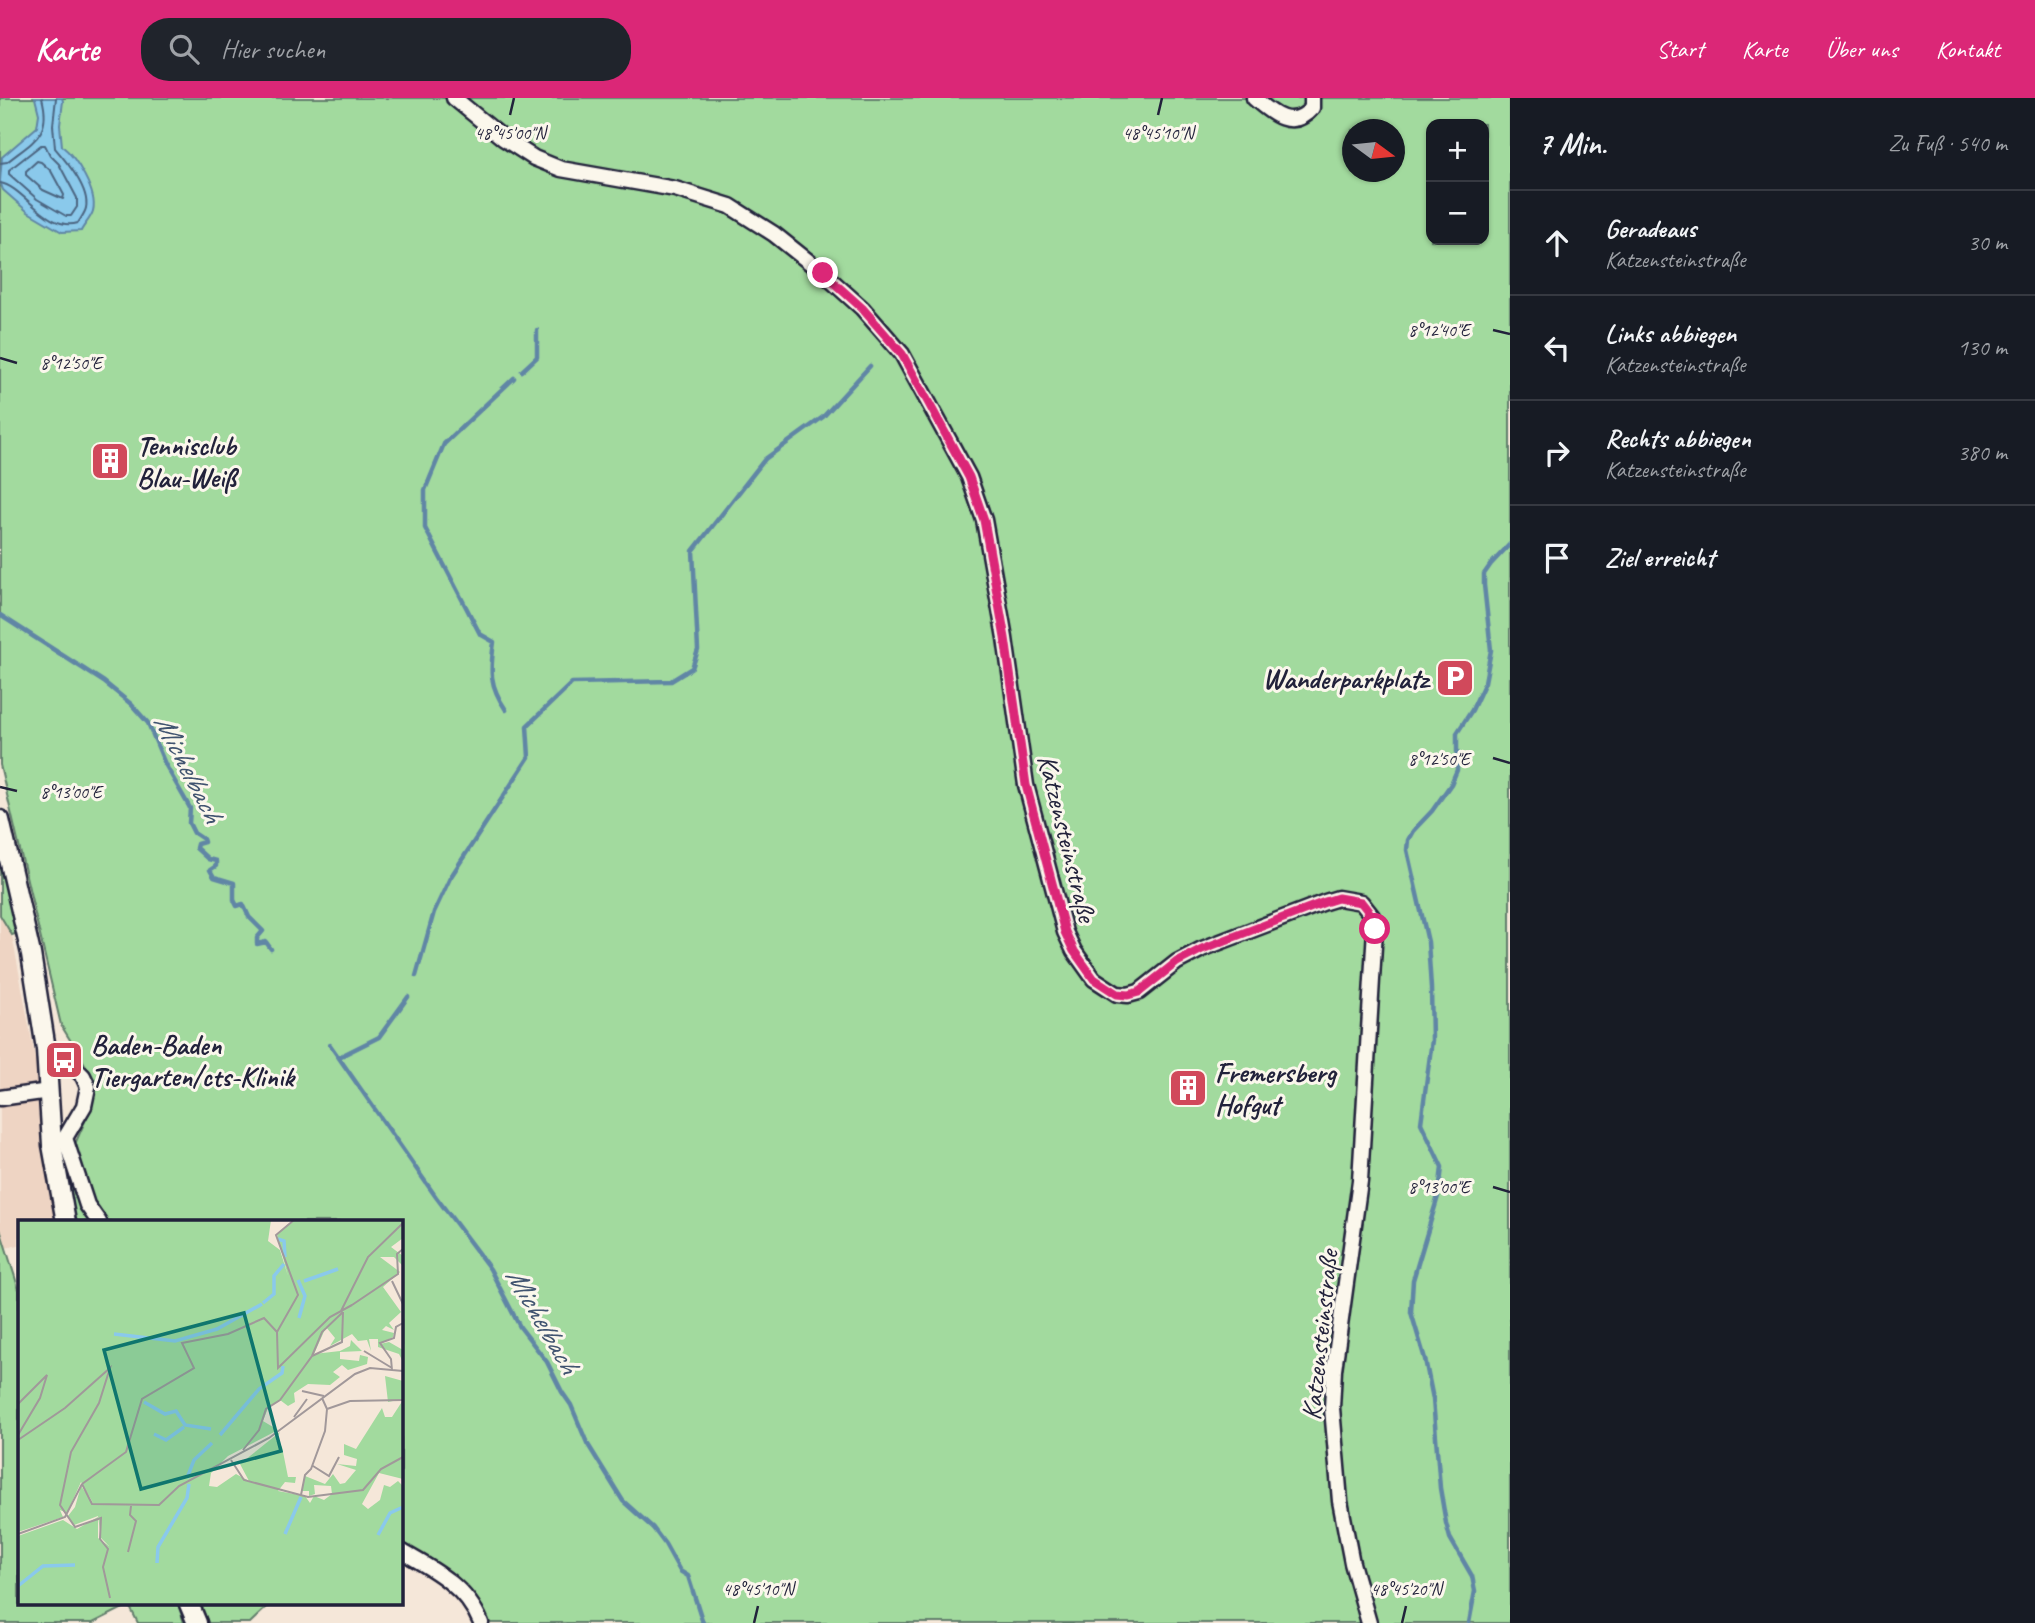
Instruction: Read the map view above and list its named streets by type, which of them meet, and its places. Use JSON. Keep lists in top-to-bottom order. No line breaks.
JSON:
{"streets":{"street":["Katzensteinstraße"]},"water":["Michelbach"],"places":{"building":["Tennisclub Blau-Weiß","Fremersberg Hofgut"],"parking":["Wanderparkplatz"],"bus stop":["Baden-Baden Tiergarten/cts-Klinik"]},"north":"right","page":{"header":"Karte","search":"Hier suchen","nav":["Start","Karte","Über uns","Kontakt"],"heading":["7 Min.","Zu Fuß · 540 m"],"map_buttons":["+","−"],"list":[["Geradeaus","Katzensteinstraße","30 m"],["Links abbiegen","Katzensteinstraße","130 m"],["Rechts abbiegen","Katzensteinstraße","380 m"],"Ziel erreicht"]},"coordinates":["48°45'00\"N","48°45'10\"N","8°12'40\"E","8°12'50\"E","8°13'00\"E","48°45'20\"N"]}
